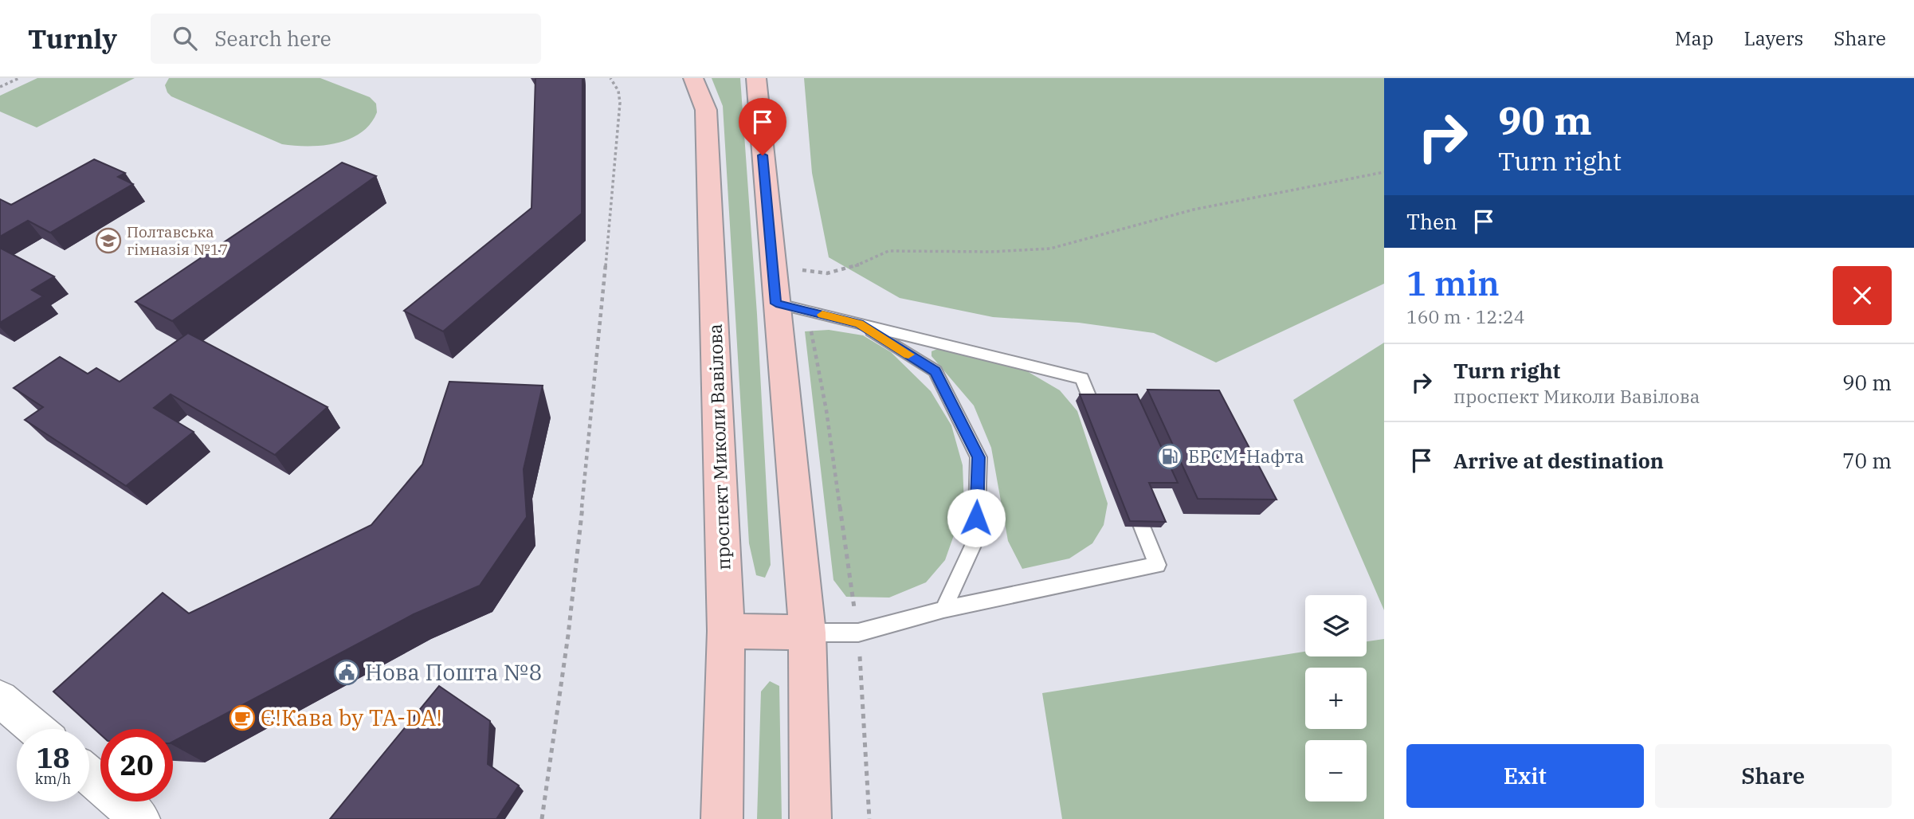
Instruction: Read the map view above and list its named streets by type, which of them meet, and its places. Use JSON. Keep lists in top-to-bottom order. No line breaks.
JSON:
{"streets":{"main road":["проспект Миколи Вавілова"]},"places":{"school or university":["Полтавська гімназія №17"],"fuel station":["БРСМ-Нафта"],"public building":["Нова Пошта №8"],"cafe":["Є!Кава by TA-DA!"]},"page":{"header":"Turnly","search":"Search here","nav":["Map","Layers","Share"],"turn":["90 m","Turn right"],"then":"Then","heading":["1 min","160 m · 12:24"],"list":[{"name":"Turn right","note":"проспект Миколи Вавілова","value":"90 m"},{"name":"Arrive at destination","value":"70 m"}],"map_buttons":["+","−"],"speed":"18 km/h","limit":"20","buttons":["Exit","Share"]}}
